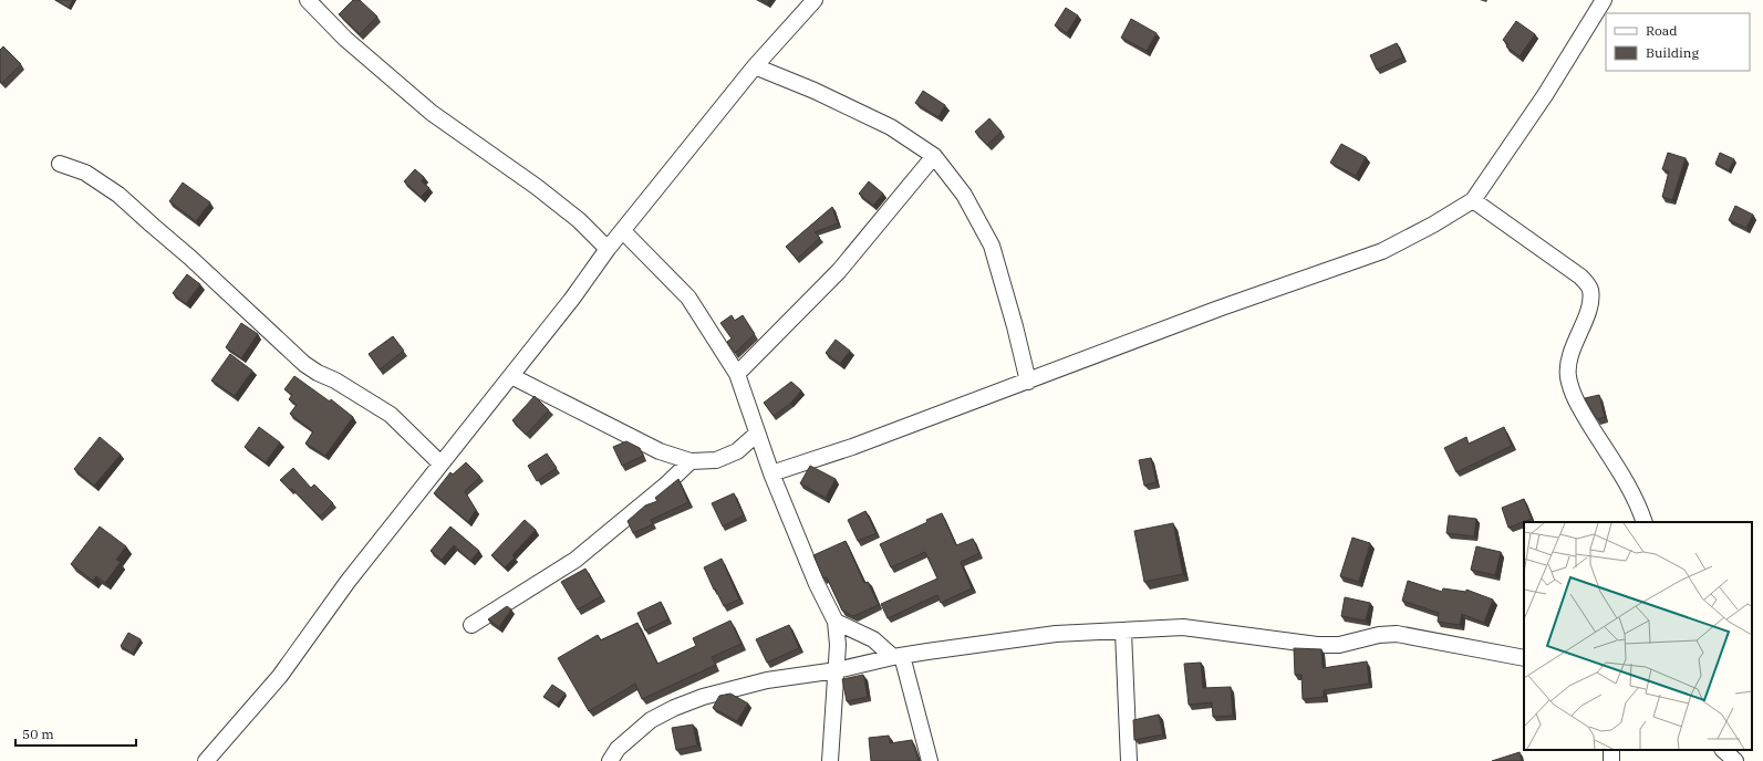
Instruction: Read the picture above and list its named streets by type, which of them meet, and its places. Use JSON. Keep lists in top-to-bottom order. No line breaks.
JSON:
{"legend":["Road","Building"],"scale_bar":"50 m"}
